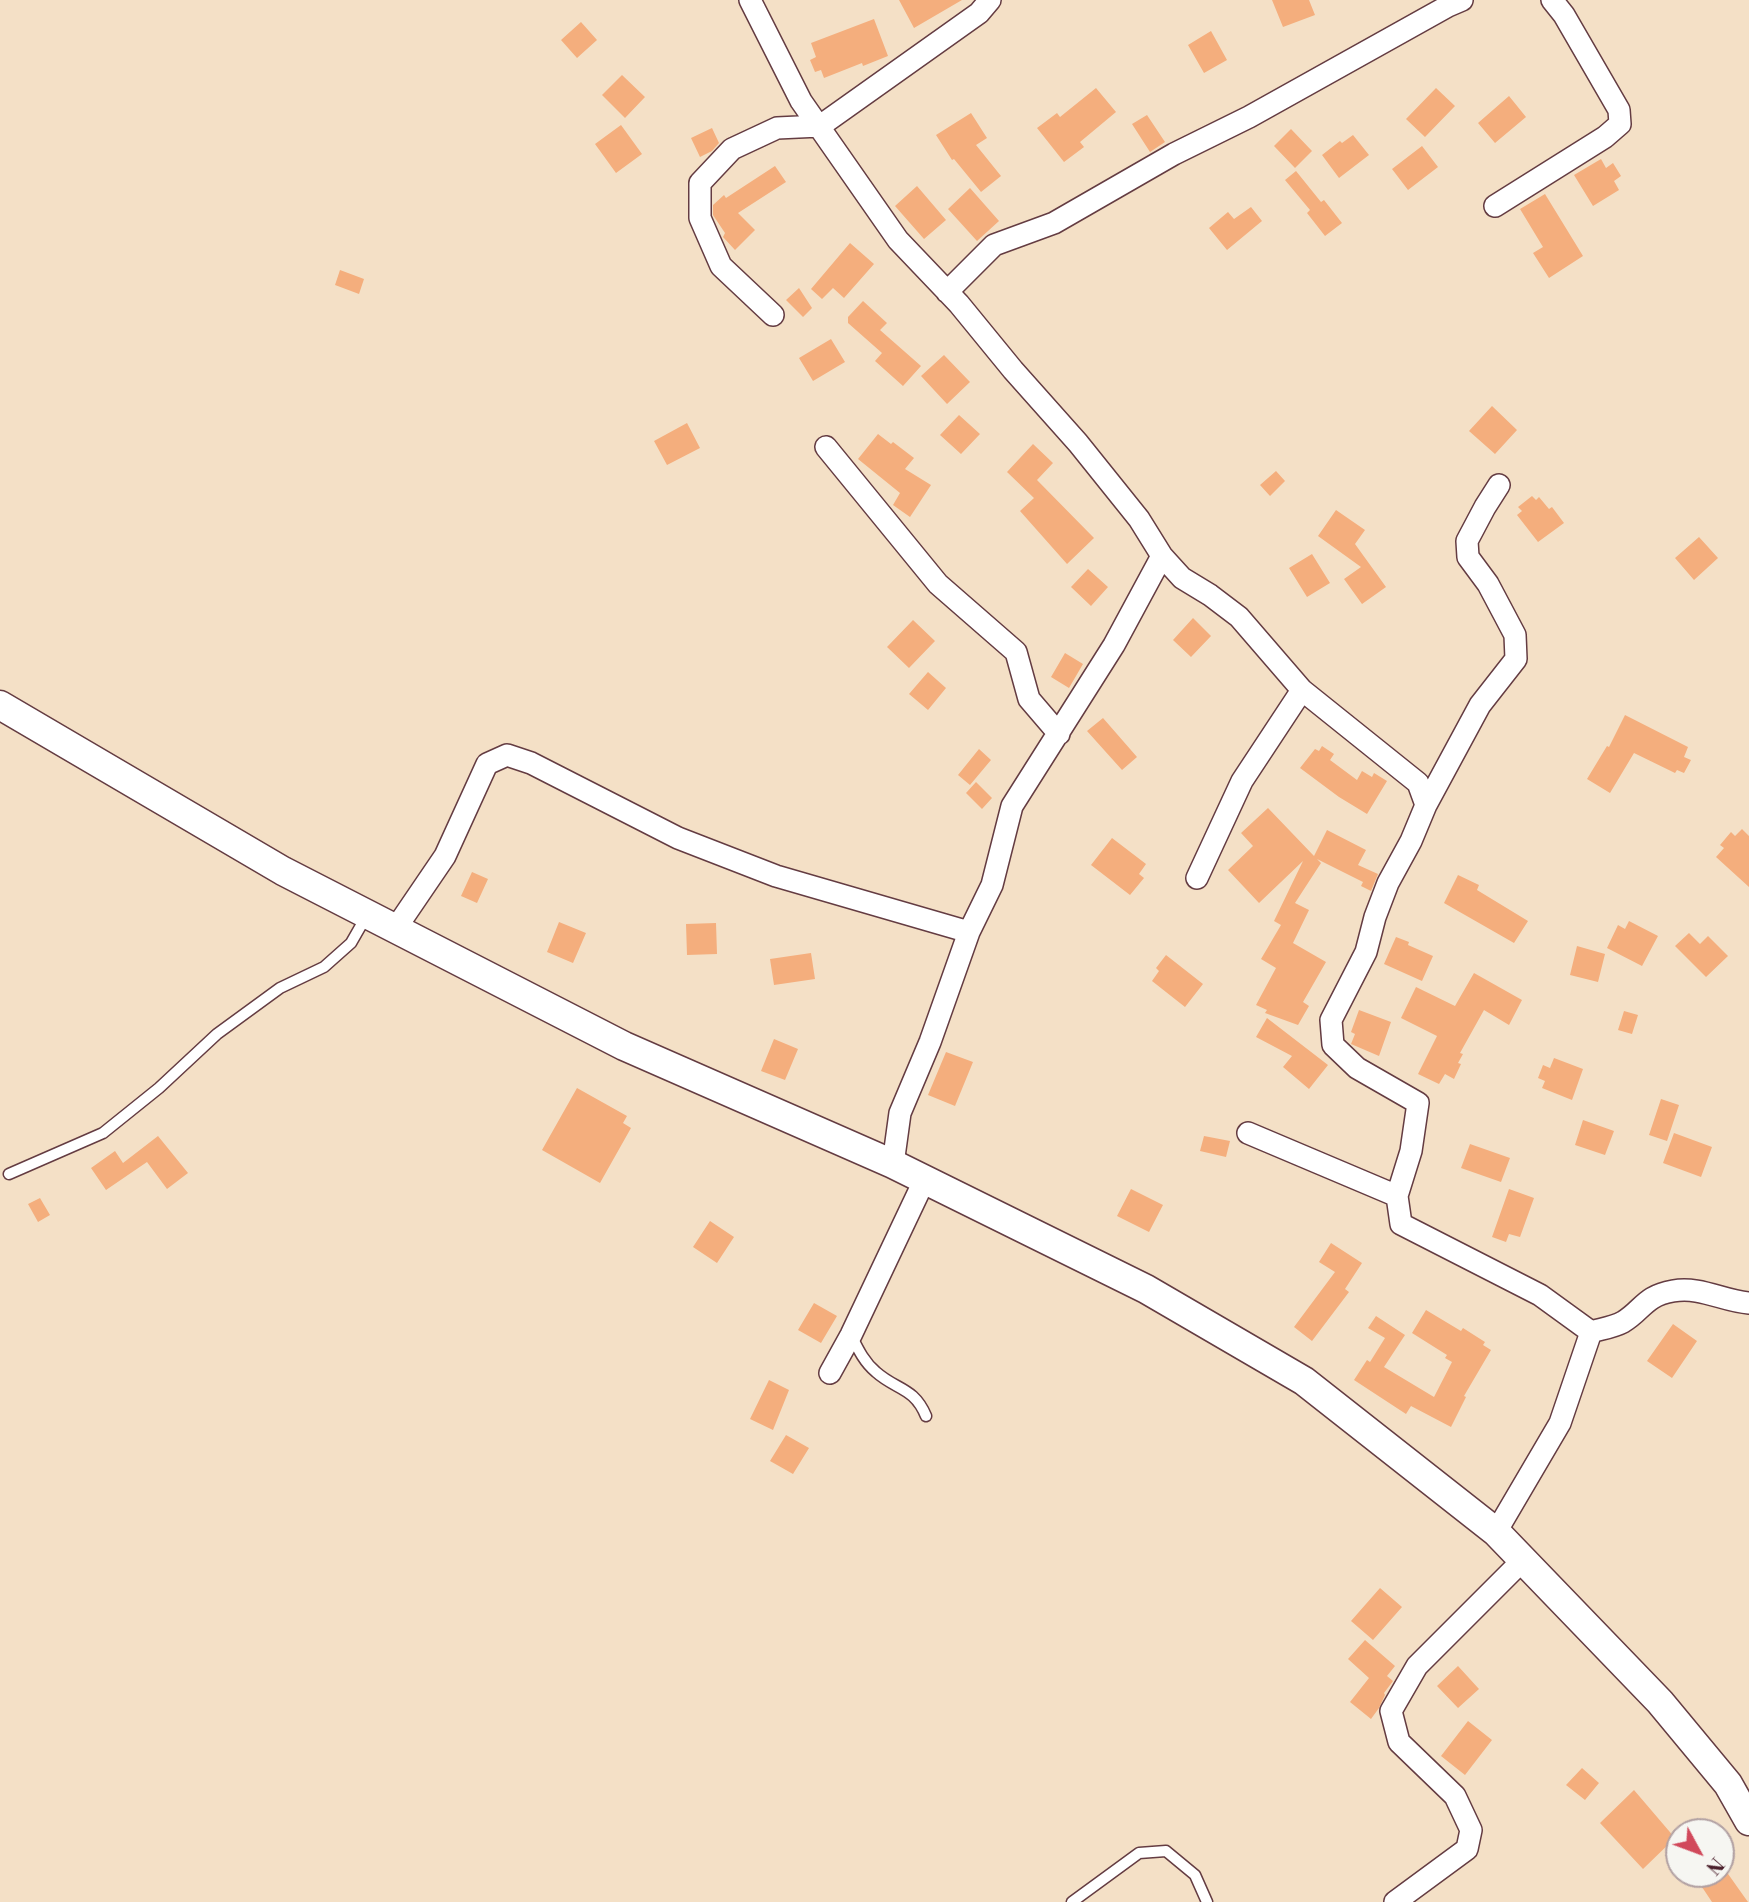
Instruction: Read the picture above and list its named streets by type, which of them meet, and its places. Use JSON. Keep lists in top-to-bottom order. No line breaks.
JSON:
{"north":"bottom right"}
